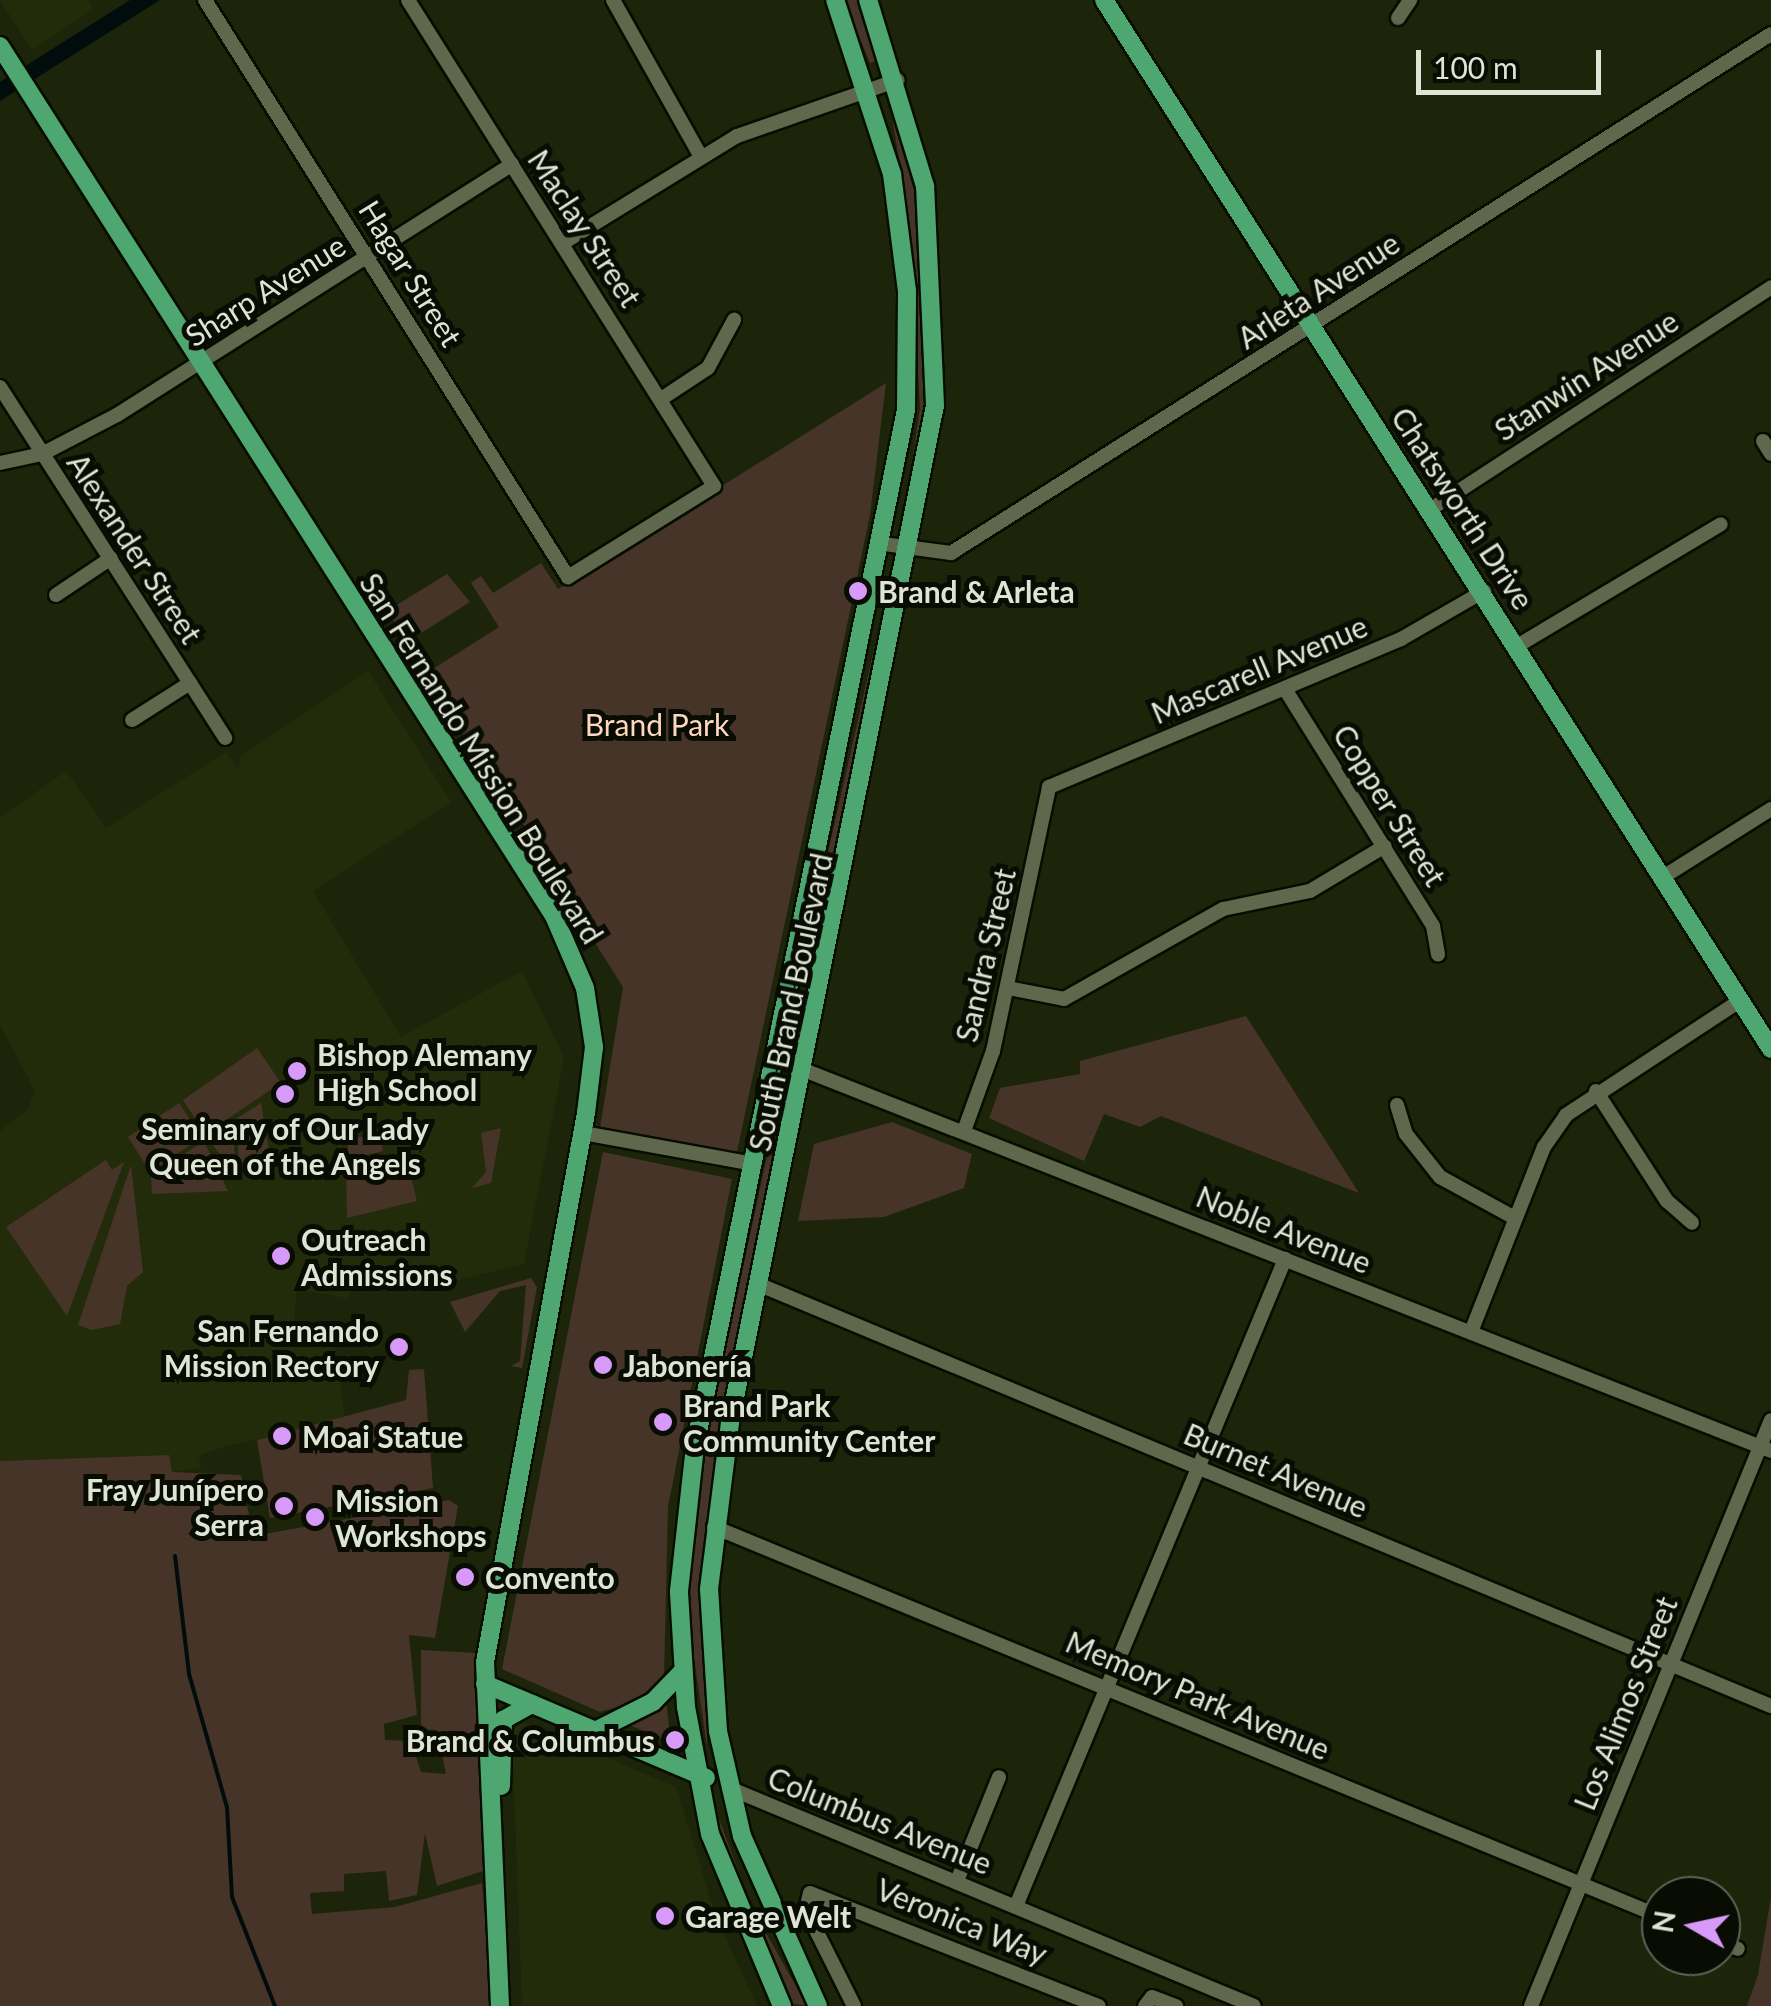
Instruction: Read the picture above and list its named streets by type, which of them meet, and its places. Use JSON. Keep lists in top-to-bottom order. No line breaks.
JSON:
{"streets":{"main road":["Chatsworth Drive","San Fernando Mission Boulevard","South Brand Boulevard","Columbus Avenue"],"street":["Maclay Street","Hagar Street","Sharp Avenue","Arleta Avenue","Stanwin Avenue","Alexander Street","Mascarell Avenue","Copper Street","Sandra Street","Noble Avenue","Burnet Avenue","Memory Park Avenue","Los Alimos Street","Veronica Way"]},"crossings":[["Maclay Street","Hagar Street"],["Maclay Street","Sharp Avenue"],["Hagar Street","Sharp Avenue"],["Sharp Avenue","Alexander Street"],["Sharp Avenue","San Fernando Mission Boulevard"],["Arleta Avenue","Chatsworth Drive"],["Arleta Avenue","South Brand Boulevard"],["Stanwin Avenue","Chatsworth Drive"],["Chatsworth Drive","Mascarell Avenue"],["Mascarell Avenue","Copper Street"],["Mascarell Avenue","Sandra Street"],["San Fernando Mission Boulevard","Columbus Avenue"],["Sandra Street","Noble Avenue"],["South Brand Boulevard","Noble Avenue"],["South Brand Boulevard","Burnet Avenue"],["South Brand Boulevard","Memory Park Avenue"],["South Brand Boulevard","Columbus Avenue"],["Noble Avenue","Los Alimos Street"],["Burnet Avenue","Los Alimos Street"],["Memory Park Avenue","Los Alimos Street"]],"parks":["Brand Park"],"places":["Brand & Arleta","Bishop Alemany High School","Seminary of Our Lady Queen of the Angels","Outreach Admissions","San Fernando Mission Rectory","Jabonería","Brand Park Community Center","Moai Statue","Fray Junípero Serra","Mission Workshops","Convento","Brand & Columbus","Garage Welt"],"scale_bar":"100 m","north":"left"}
